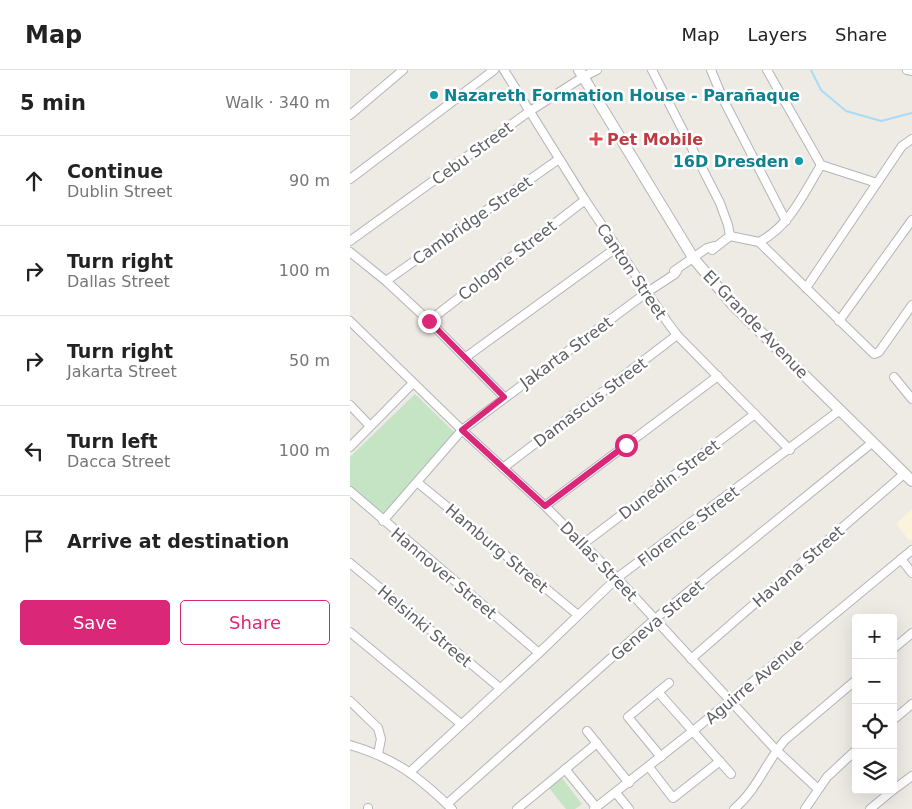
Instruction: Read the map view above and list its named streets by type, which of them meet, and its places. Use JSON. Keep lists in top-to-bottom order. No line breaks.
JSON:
{"streets":{"street":["Cebu Street","Cambridge Street","Cologne Street","Canton Street","El Grande Avenue","Jakarta Street","Damascus Street","Dunedin Street","Florence Street","Hamburg Street","Dallas Street","Havana Street","Hannover Street","Geneva Street","Helsinki Street","Aguirre Avenue"]},"crossings":[["Cebu Street","Canton Street"],["Cebu Street","El Grande Avenue"],["Cambridge Street","Canton Street"],["Cologne Street","Canton Street"],["Canton Street","Jakarta Street"],["Canton Street","Damascus Street"],["Canton Street","Dunedin Street"],["Canton Street","Florence Street"],["El Grande Avenue","Jakarta Street"],["El Grande Avenue","Florence Street"],["El Grande Avenue","Havana Street"],["El Grande Avenue","Geneva Street"],["Jakarta Street","Hamburg Street"],["Jakarta Street","Dallas Street"],["Jakarta Street","Hannover Street"],["Damascus Street","Dallas Street"],["Dunedin Street","Dallas Street"],["Florence Street","Hamburg Street"],["Florence Street","Dallas Street"],["Florence Street","Hannover Street"],["Florence Street","Helsinki Street"],["Dallas Street","Havana Street"],["Dallas Street","Geneva Street"],["Dallas Street","Aguirre Avenue"]],"places":{"other":["Nazareth Formation House - Parañaque","16D Dresden"],"health":["Pet Mobile"]},"page":{"header":"Map","nav":["Map","Layers","Share"],"heading":["5 min","Walk · 340 m"],"list":[["Continue","Dublin Street","90 m"],["Turn right","Dallas Street","100 m"],["Turn right","Jakarta Street","50 m"],["Turn left","Dacca Street","100 m"],"Arrive at destination"],"buttons":["Save","Share"],"map_buttons":["+","−"]}}
